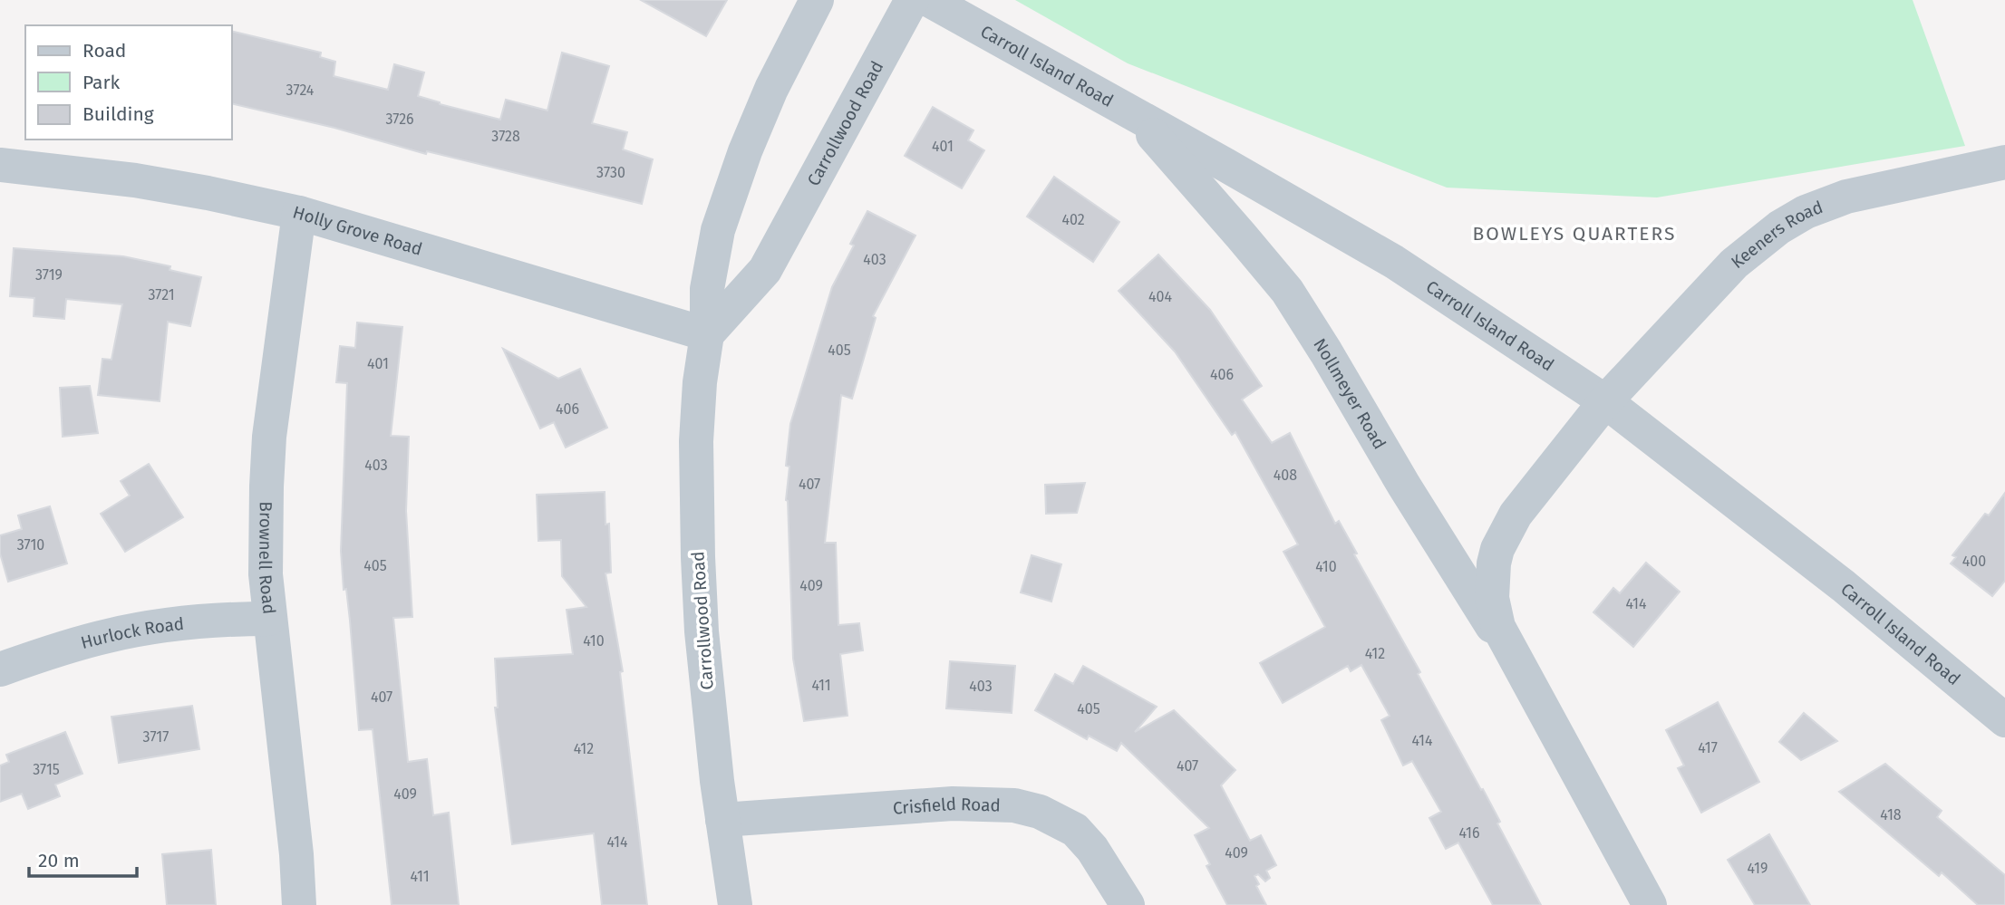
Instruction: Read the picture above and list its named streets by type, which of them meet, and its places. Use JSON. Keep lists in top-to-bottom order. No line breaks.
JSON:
{"streets":{"street":["Carroll Island Road","Carrollwood Road","Holly Grove Road","Keeners Road","Nollmeyer Road","Brownell Road","Hurlock Road","Crisfield Road"]},"crossings":[["Carroll Island Road","Keeners Road"],["Carroll Island Road","Nollmeyer Road"],["Carrollwood Road","Holly Grove Road"],["Carrollwood Road","Crisfield Road"],["Holly Grove Road","Brownell Road"],["Keeners Road","Nollmeyer Road"],["Brownell Road","Hurlock Road"]],"districts":["BOWLEYS QUARTERS"],"house_numbers":["3724","3726","3728","401","3730","402","403","3719","3721","404","405","401","406","406","403","408","407","3710","400","405","410","409","414","410","412","411","403","407","405","3717","414","417","412","407","3715","409","418","416","414","409","419","411"],"legend":["Road","Park","Building"],"scale_bar":"20 m"}
